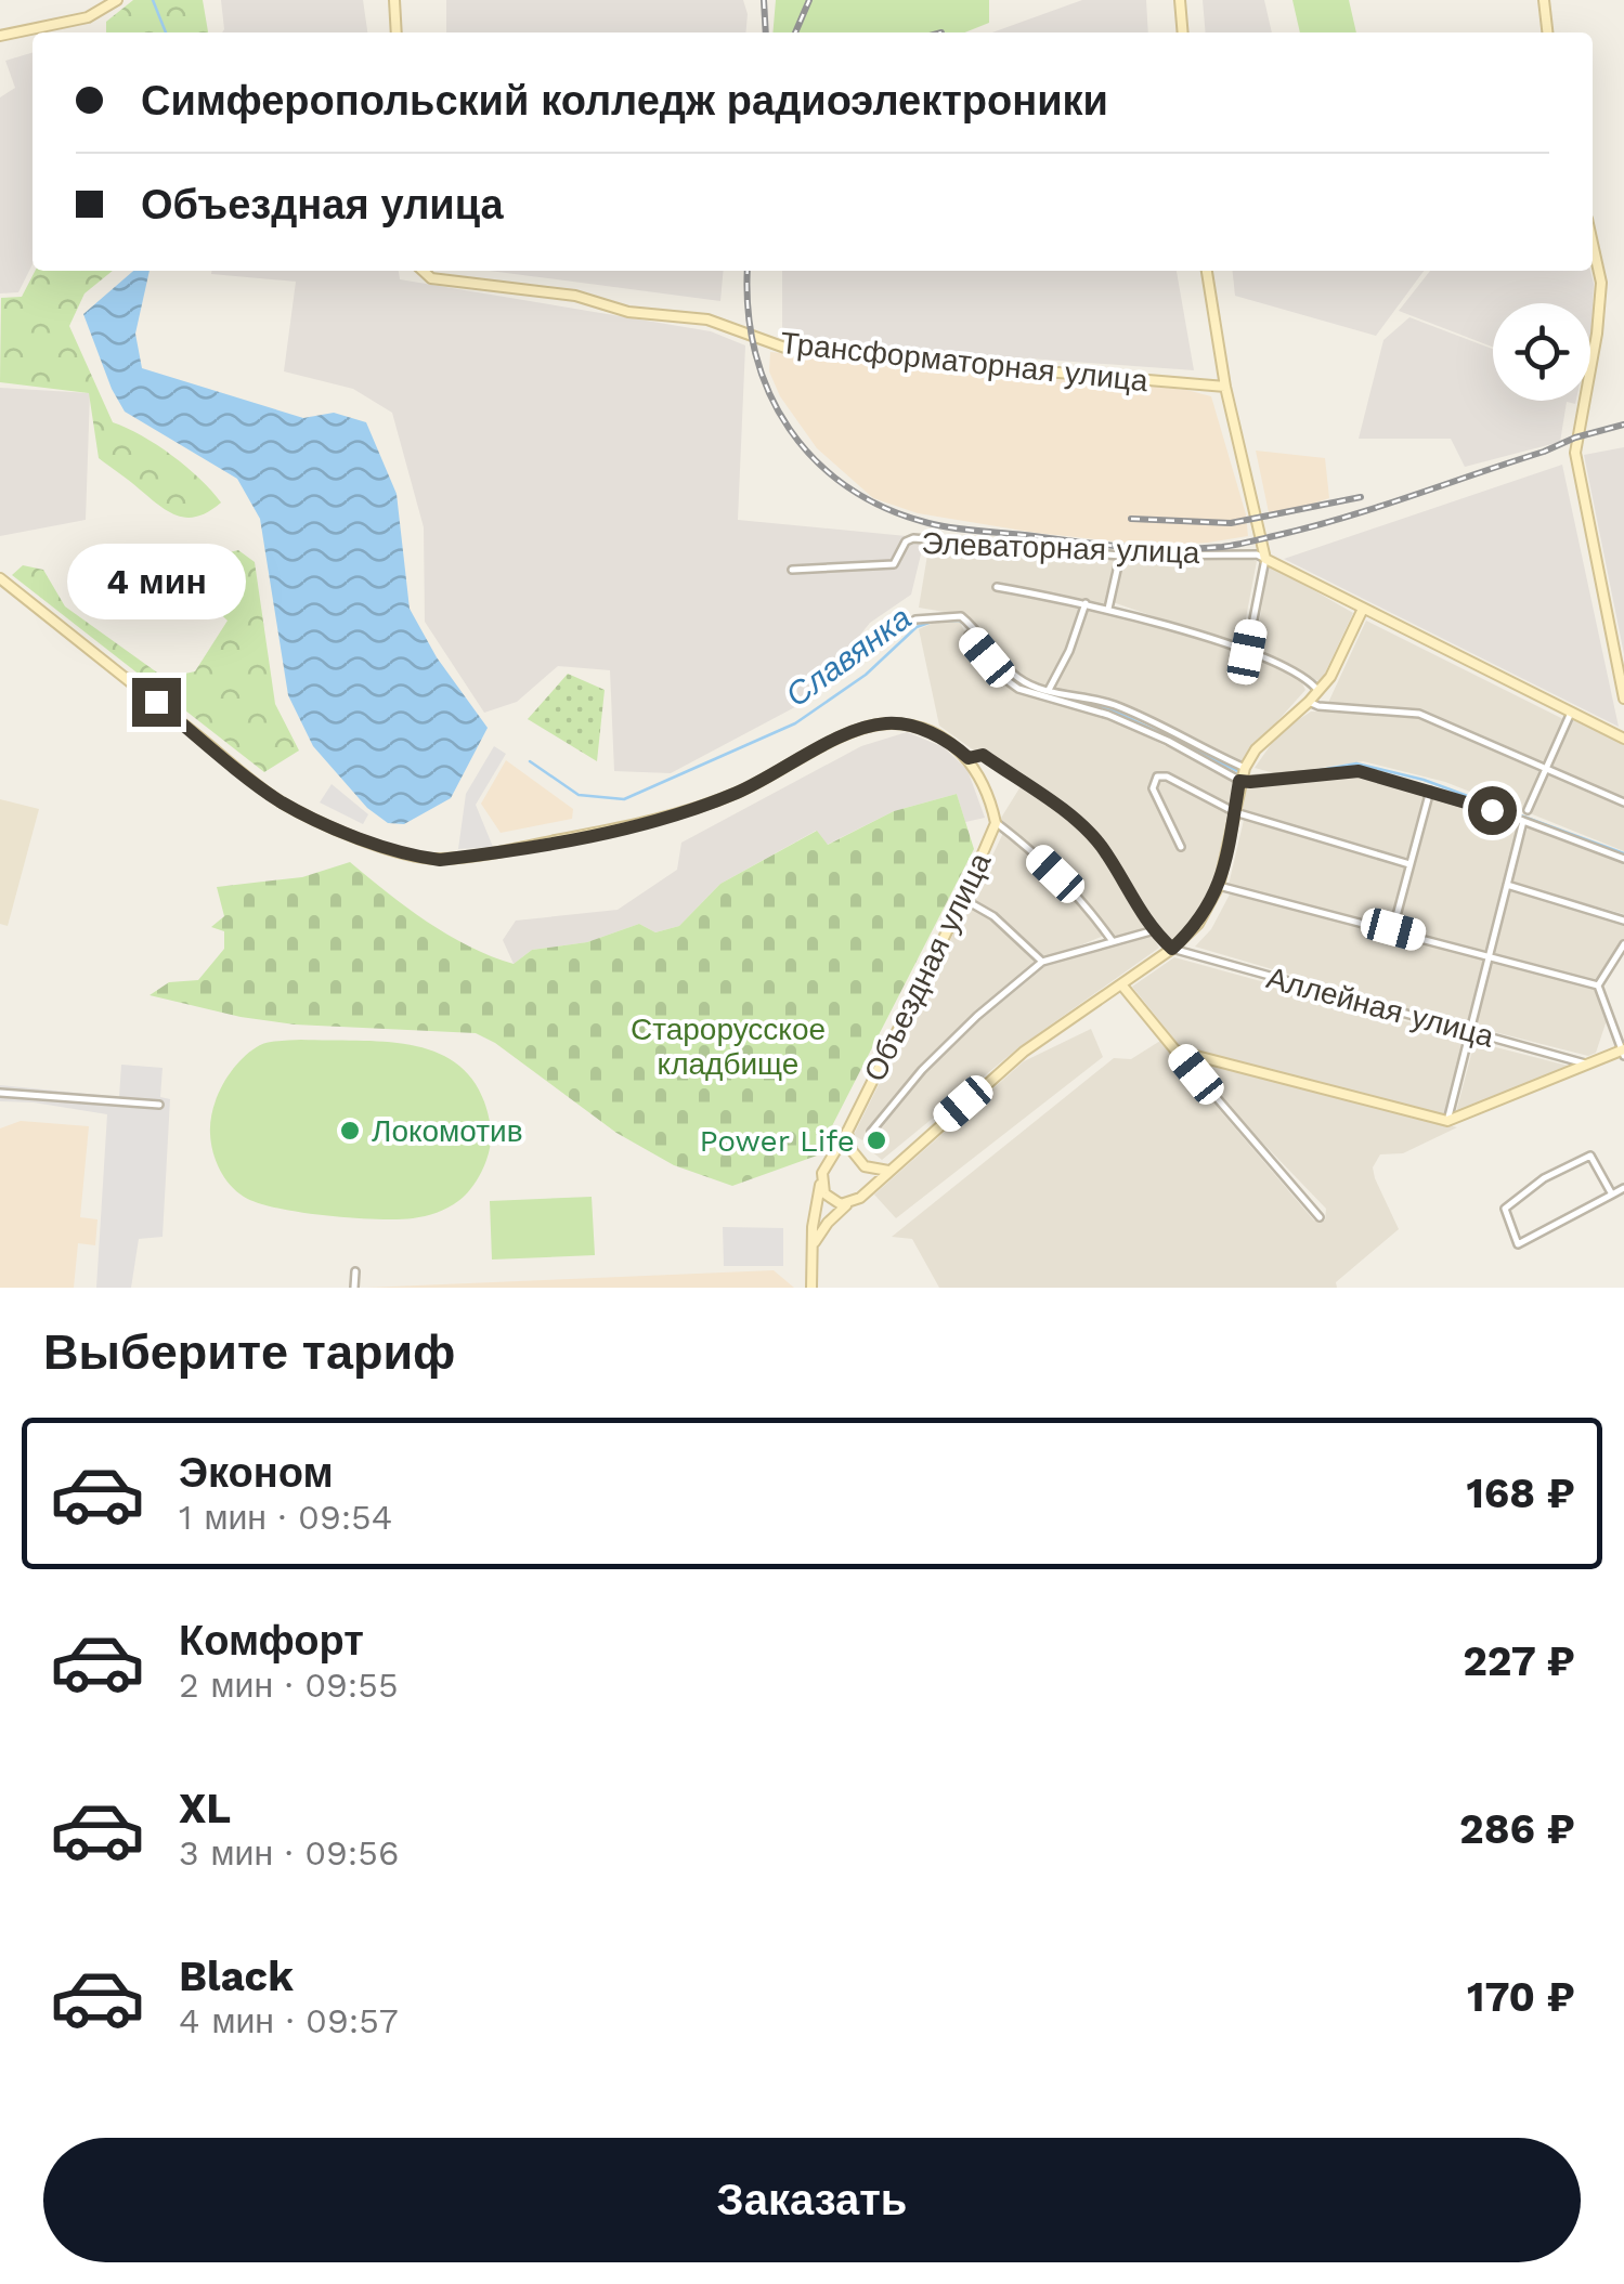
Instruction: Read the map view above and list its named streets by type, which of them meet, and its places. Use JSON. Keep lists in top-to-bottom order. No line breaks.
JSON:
{"streets":{"main road":["Трансформаторная улица","Элеваторная улица","Объездная улица"],"street":["Аллейная улица"]},"water":["Славянка"],"parks":["Старорусское кладбище"],"places":["Локомотив","Power Life"],"page":{"banner":["Симферопольский колледж радиоэлектроники","Объездная улица"],"bubble":"4 мин","heading":"Выберите тариф","list":[{"name":"Эконом","note":"1 мин · 09:54","value":"168 ₽"},{"name":"Комфорт","note":"2 мин · 09:55","value":"227 ₽"},{"name":"XL","note":"3 мин · 09:56","value":"286 ₽"},{"name":"Black","note":"4 мин · 09:57","value":"170 ₽"}],"buttons":"Заказать"}}
